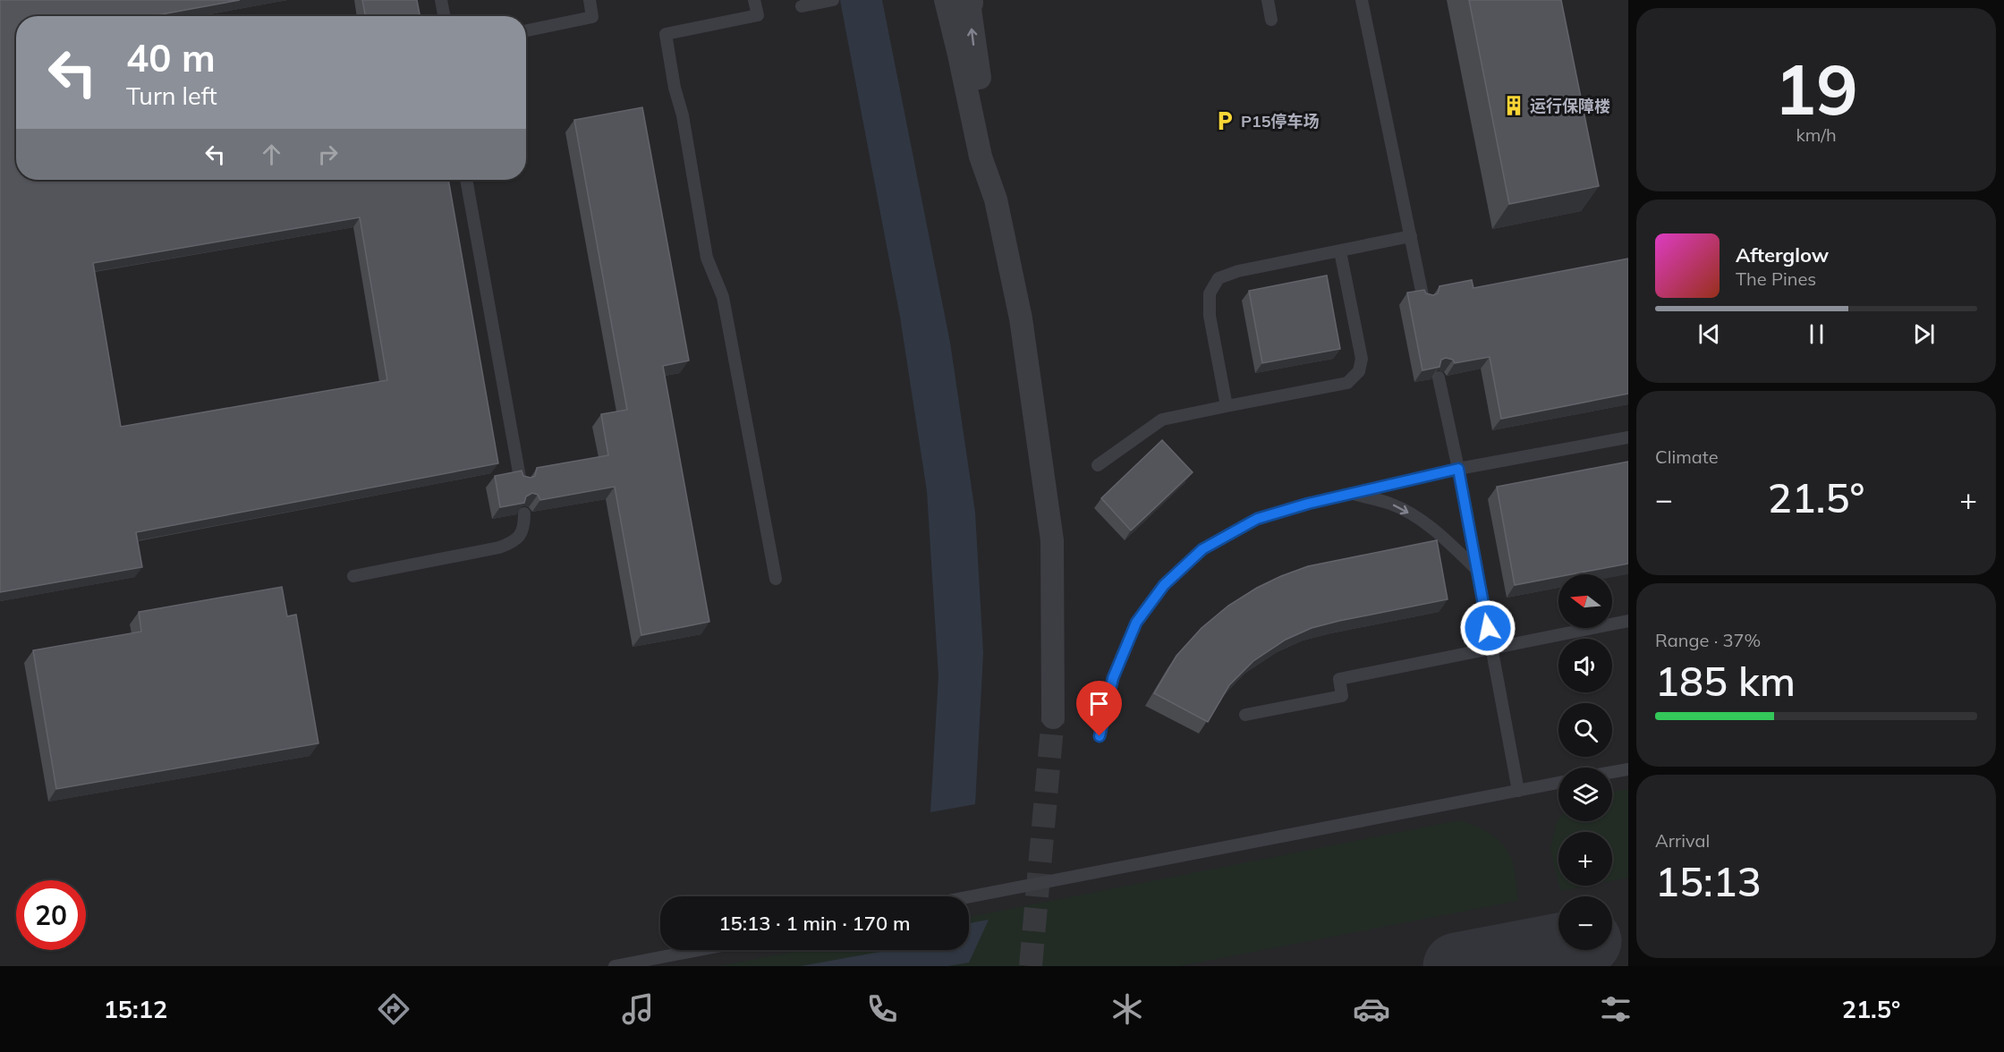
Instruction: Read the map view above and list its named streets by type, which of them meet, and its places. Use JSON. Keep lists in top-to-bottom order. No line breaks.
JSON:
{"places":{"building":["运行保障楼"],"parking":["P15停车场"]},"north":"left","page":{"tile":[["19","km/h"],"Climate",["Range · 37%","185 km"],["Arrival","15:13"]],"turn":["40 m","Turn left"],"song":["Afterglow","The Pines"],"heat":["−","21.5°","+"],"map_buttons":["+","−"],"limit":"20","trip":"15:13 · 1 min · 170 m","tabs":["15:12","21.5°"]}}
